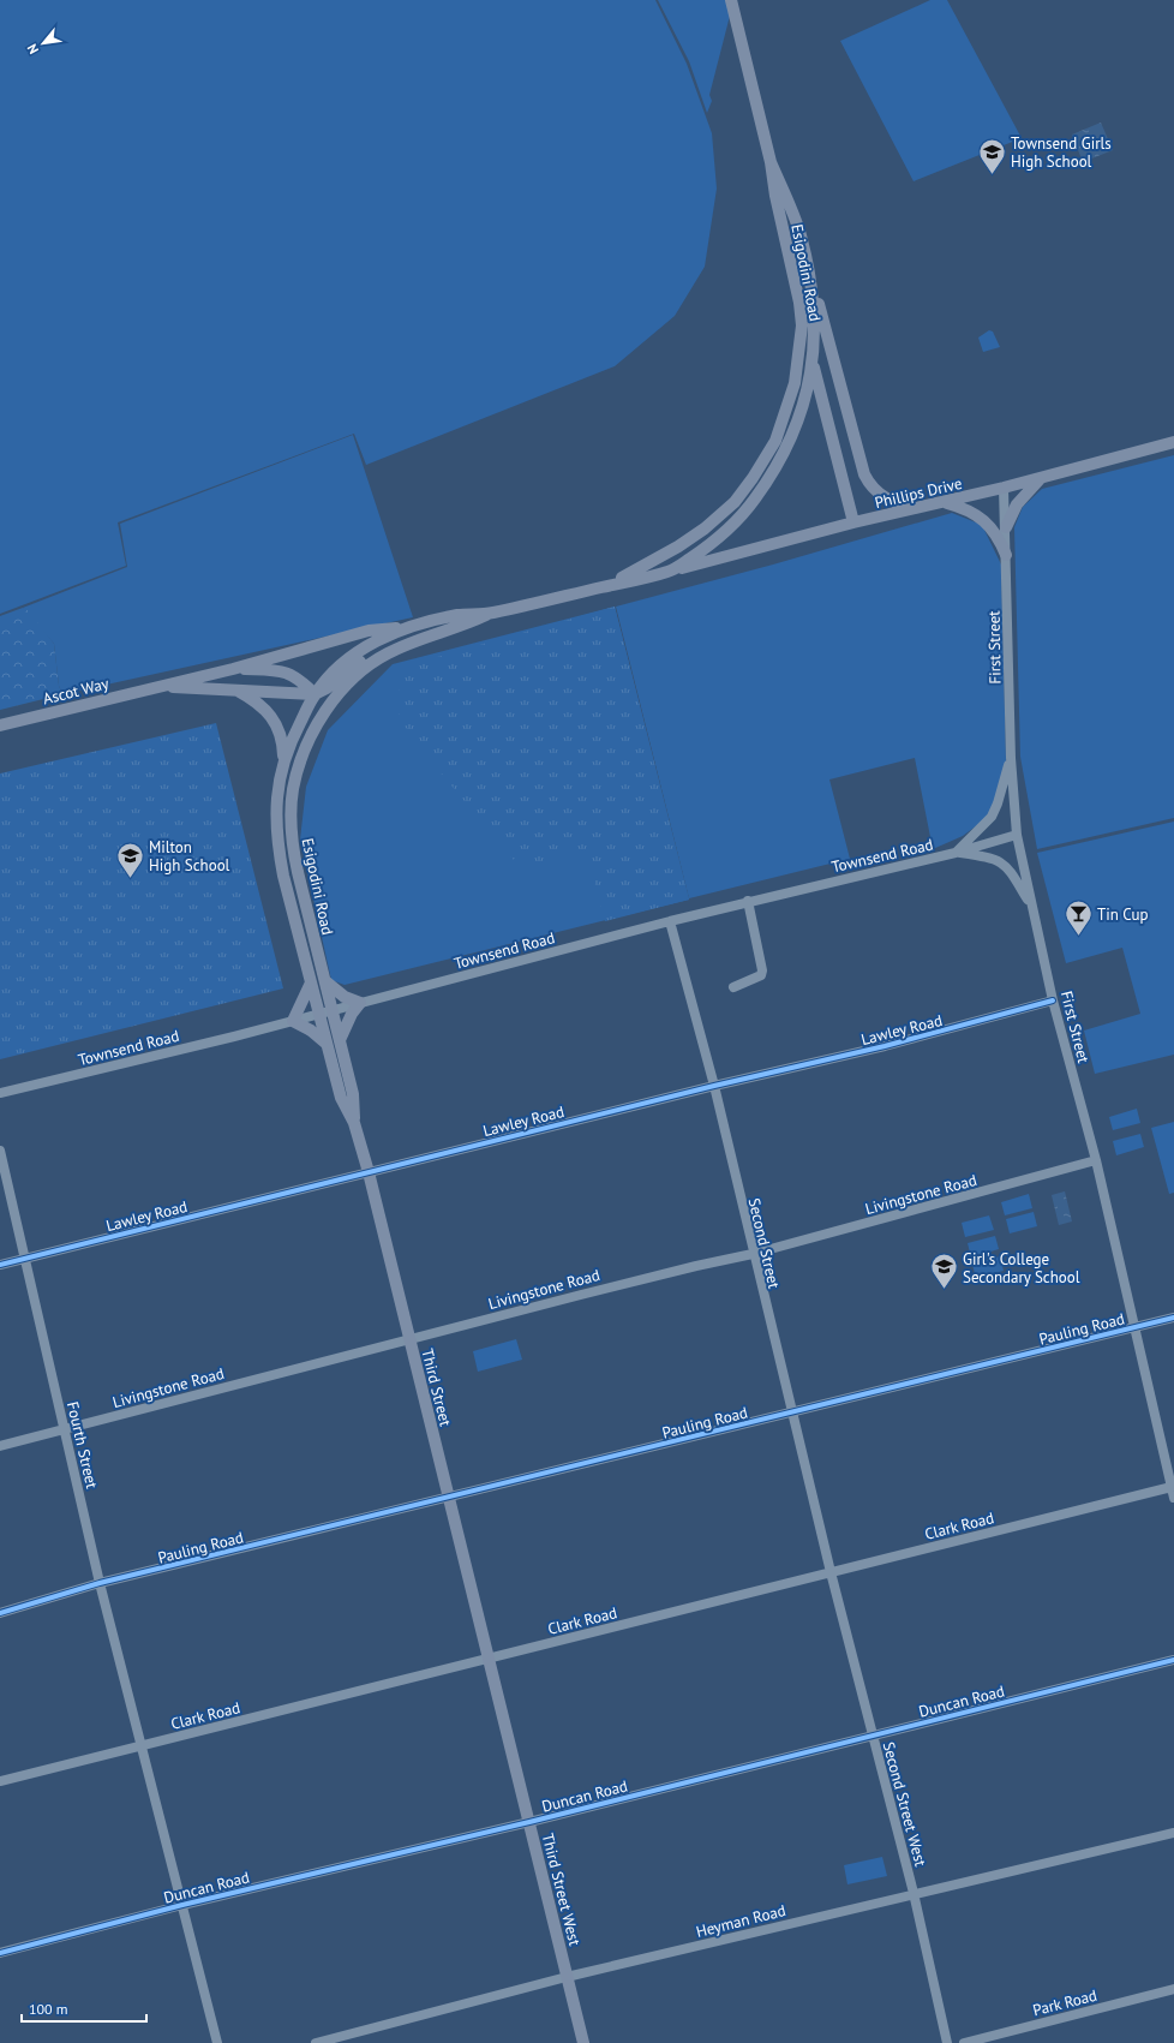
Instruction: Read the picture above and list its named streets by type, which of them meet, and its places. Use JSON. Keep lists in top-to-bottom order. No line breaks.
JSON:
{"streets":{"main road":["Esigodini Road","Phillips Drive","Ascot Way","Third Street","Third Street West"],"street":["First Street","Townsend Road","Lawley Road","Livingstone Road","Second Street","Pauling Road","Fourth Street","Clark Road","Duncan Road","Second Street West","Heyman Road","Park Road"]},"crossings":[["Esigodini Road","Phillips Drive"],["Esigodini Road","Townsend Road"],["Esigodini Road","Third Street"],["Phillips Drive","First Street"],["First Street","Townsend Road"],["First Street","Lawley Road"],["First Street","Livingstone Road"],["First Street","Pauling Road"],["First Street","Clark Road"],["Townsend Road","Second Street"],["Townsend Road","Third Street"],["Lawley Road","Second Street"],["Lawley Road","Third Street"],["Lawley Road","Fourth Street"],["Livingstone Road","Second Street"],["Livingstone Road","Third Street"],["Livingstone Road","Fourth Street"],["Second Street","Pauling Road"],["Second Street","Clark Road"],["Second Street","Second Street West"],["Pauling Road","Third Street"],["Pauling Road","Fourth Street"],["Third Street","Clark Road"],["Third Street","Third Street West"],["Fourth Street","Clark Road"],["Fourth Street","Duncan Road"],["Clark Road","Second Street West"],["Clark Road","Third Street West"],["Duncan Road","Second Street West"],["Duncan Road","Third Street West"],["Second Street West","Heyman Road"],["Third Street West","Heyman Road"]],"places":{"school or university":["Townsend Girls High School","Milton High School","Girl's College Secondary School"],"bar":["Tin Cup"]},"scale_bar":"100 m","north":"bottom left"}
